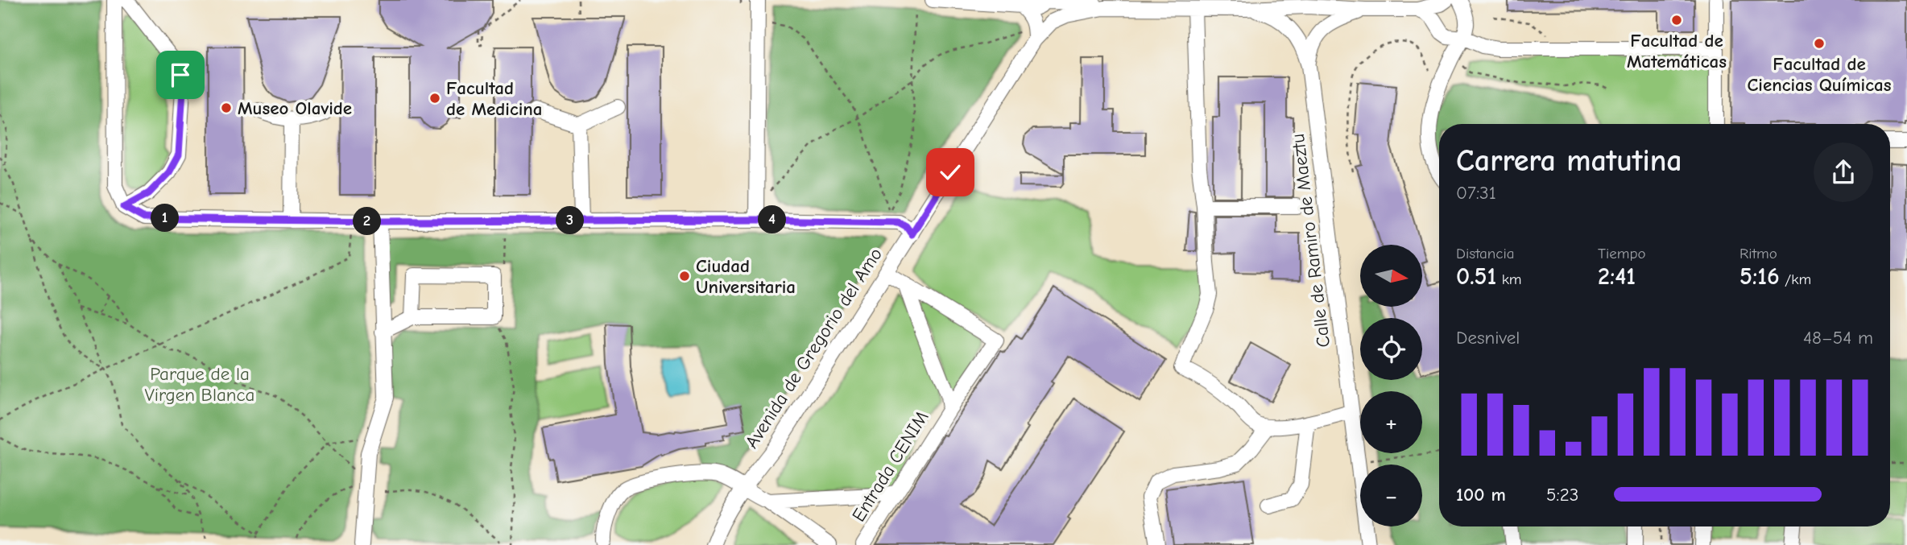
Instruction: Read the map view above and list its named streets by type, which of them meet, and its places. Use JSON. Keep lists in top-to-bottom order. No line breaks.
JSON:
{"streets":{"street":["Calle de Ramiro de Maeztu","Avenida de Gregorio del Amo","Entrada CENIM"]},"crossings":[["Avenida de Gregorio del Amo","Entrada CENIM"]],"parks":["Parque de la Virgen Blanca"],"places":["Facultad de Matemáticas","Facultad de Ciencias Químicas","Facultad de Medicina","Museo Olavide","Ciudad Universitaria"],"north":"right","page":{"heading":["Carrera matutina","07:31"],"pins":["1","4","3","2"],"stats":[["Distancia","0.51 km"],["Tiempo","2:41"],["Ritmo","5:16 /km"]],"map_buttons":["+","−"],"chart":["Desnivel","48–54 m"],"list":[{"name":"100 m","note":"5:23"}]}}
